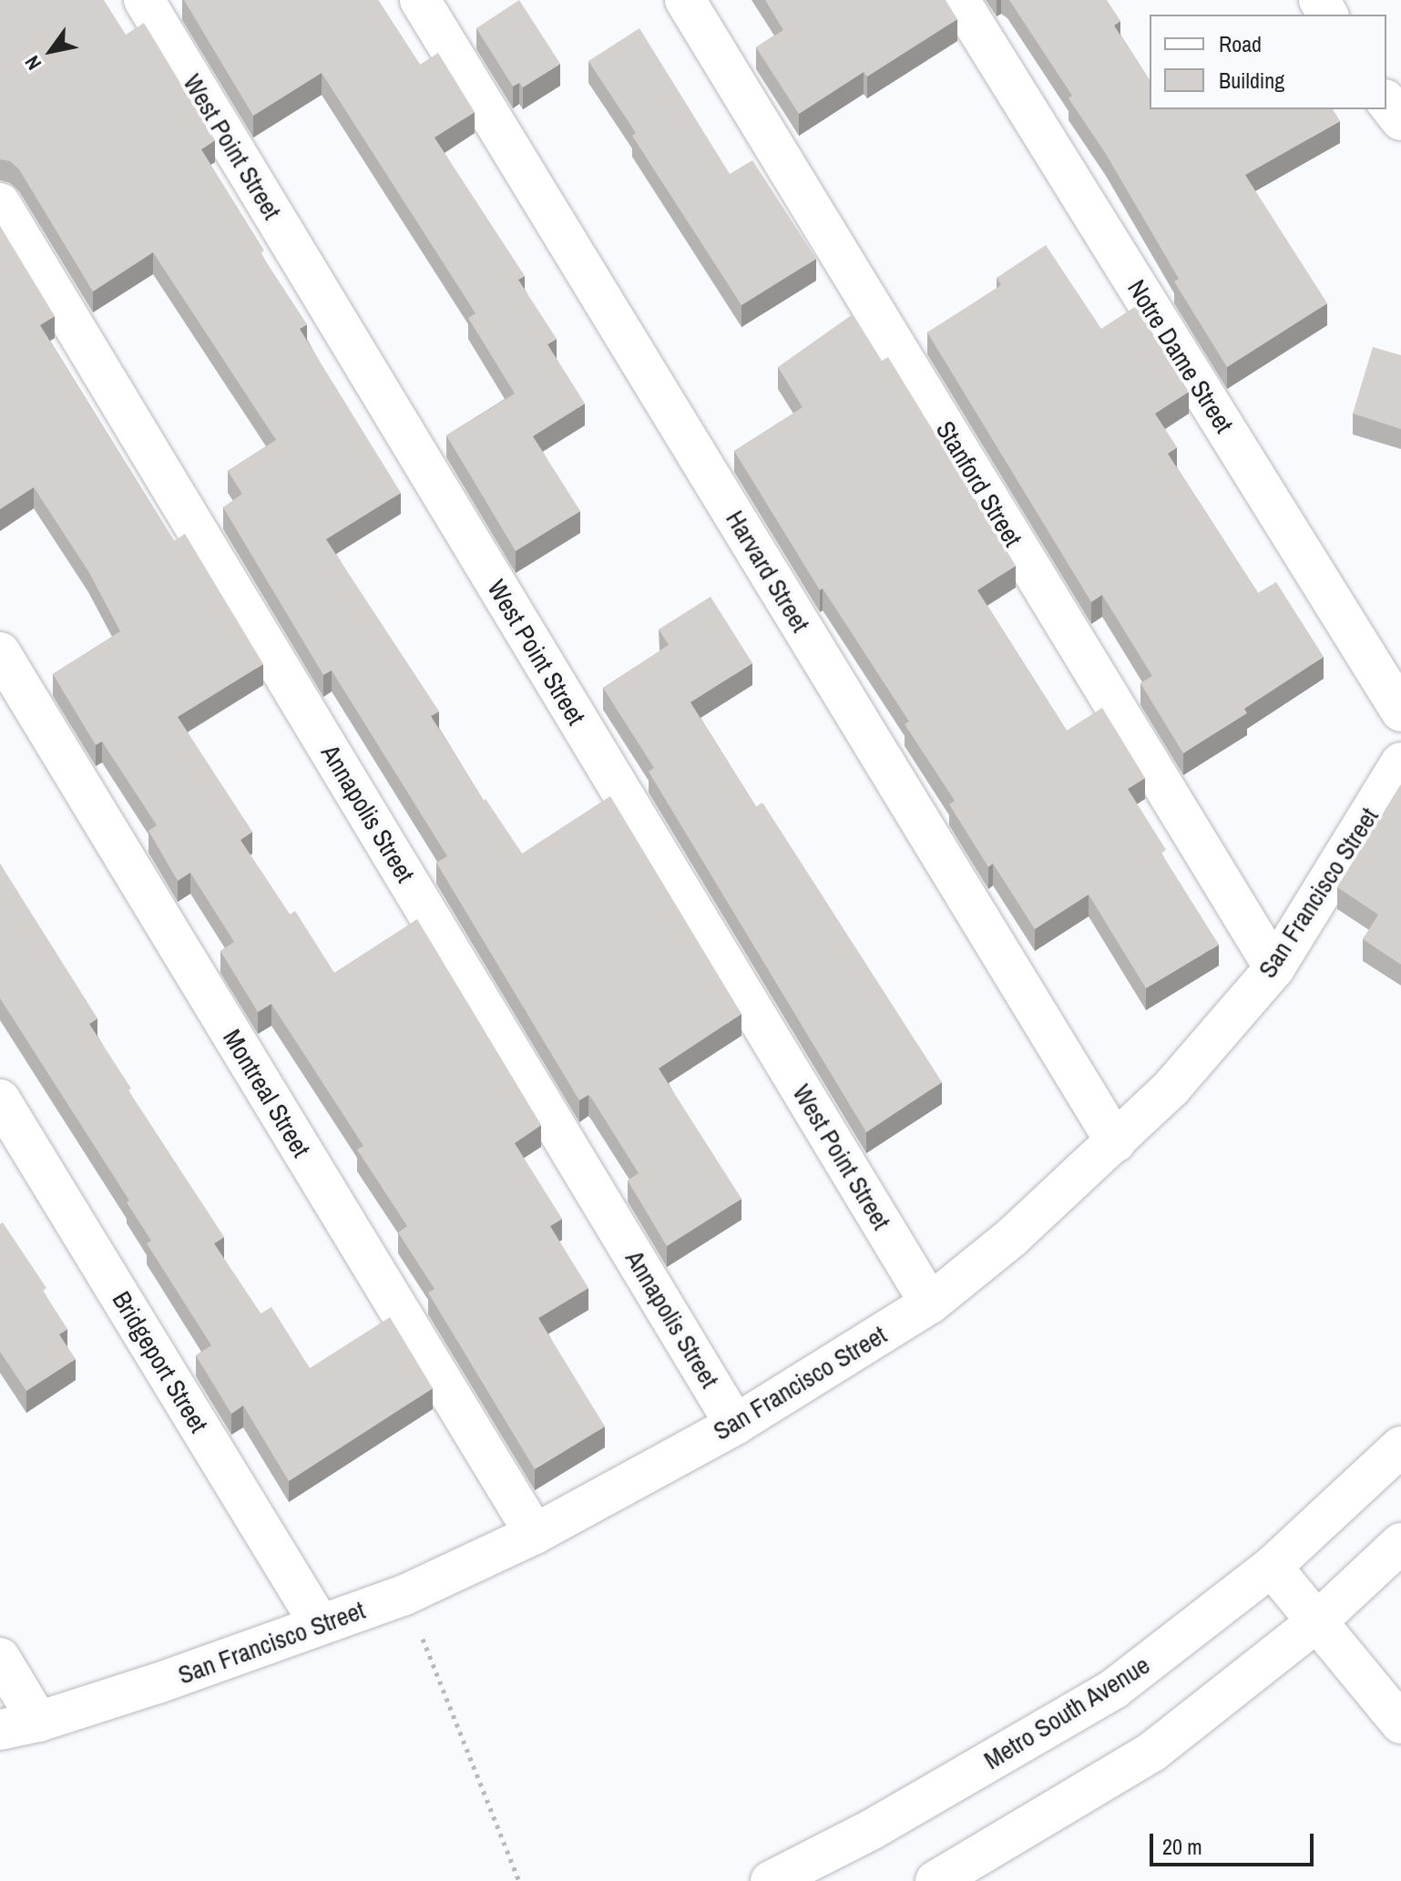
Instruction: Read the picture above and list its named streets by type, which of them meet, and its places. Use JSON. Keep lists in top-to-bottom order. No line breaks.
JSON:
{"streets":{"street":["West Point Street","Notre Dame Street","Stanford Street","Harvard Street","Annapolis Street","San Francisco Street","Montreal Street","Bridgeport Street","Metro South Avenue"]},"crossings":[["West Point Street","San Francisco Street"],["Stanford Street","San Francisco Street"],["Harvard Street","San Francisco Street"],["Annapolis Street","San Francisco Street"],["San Francisco Street","Montreal Street"],["San Francisco Street","Bridgeport Street"]],"legend":["Road","Building"],"scale_bar":"20 m","north":"bottom left"}
